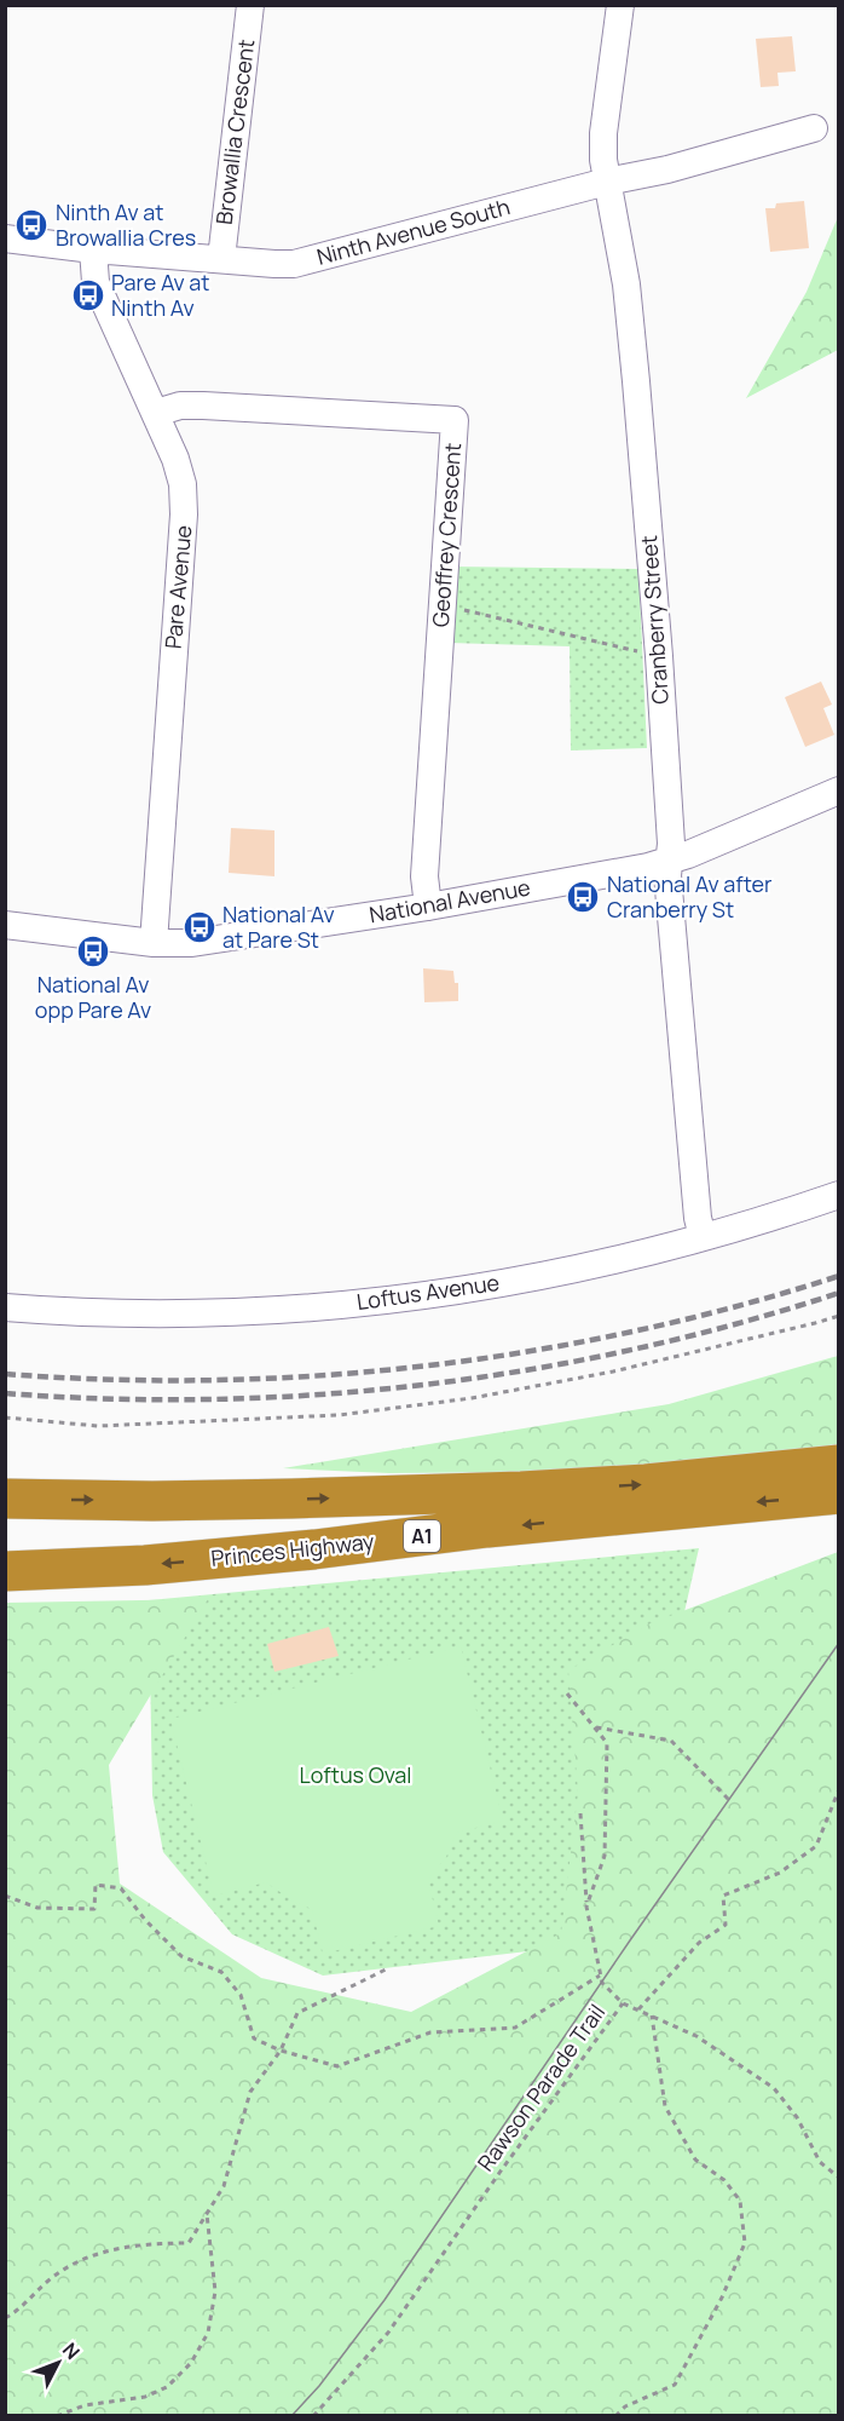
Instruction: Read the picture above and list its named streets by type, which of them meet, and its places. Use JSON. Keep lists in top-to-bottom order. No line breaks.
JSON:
{"streets":{"highway":["A1","Princes Highway"],"street":["Browallia Crescent","Ninth Avenue South","Geoffrey Crescent","Pare Avenue","Cranberry Street","National Avenue","Loftus Avenue"],"path":["Rawson Parade Trail"]},"crossings":[["Browallia Crescent","Ninth Avenue South"],["Ninth Avenue South","Pare Avenue"],["Ninth Avenue South","Cranberry Street"],["Geoffrey Crescent","Pare Avenue"],["Geoffrey Crescent","National Avenue"],["Pare Avenue","National Avenue"],["Cranberry Street","National Avenue"],["Cranberry Street","Loftus Avenue"]],"parks":["Loftus Oval"],"places":{"bus stop":["Ninth Av at Browallia Cres","Pare Av at Ninth Av","National Av after Cranberry St","National Av at Pare St","National Av opp Pare Av"]},"north":"top right"}
